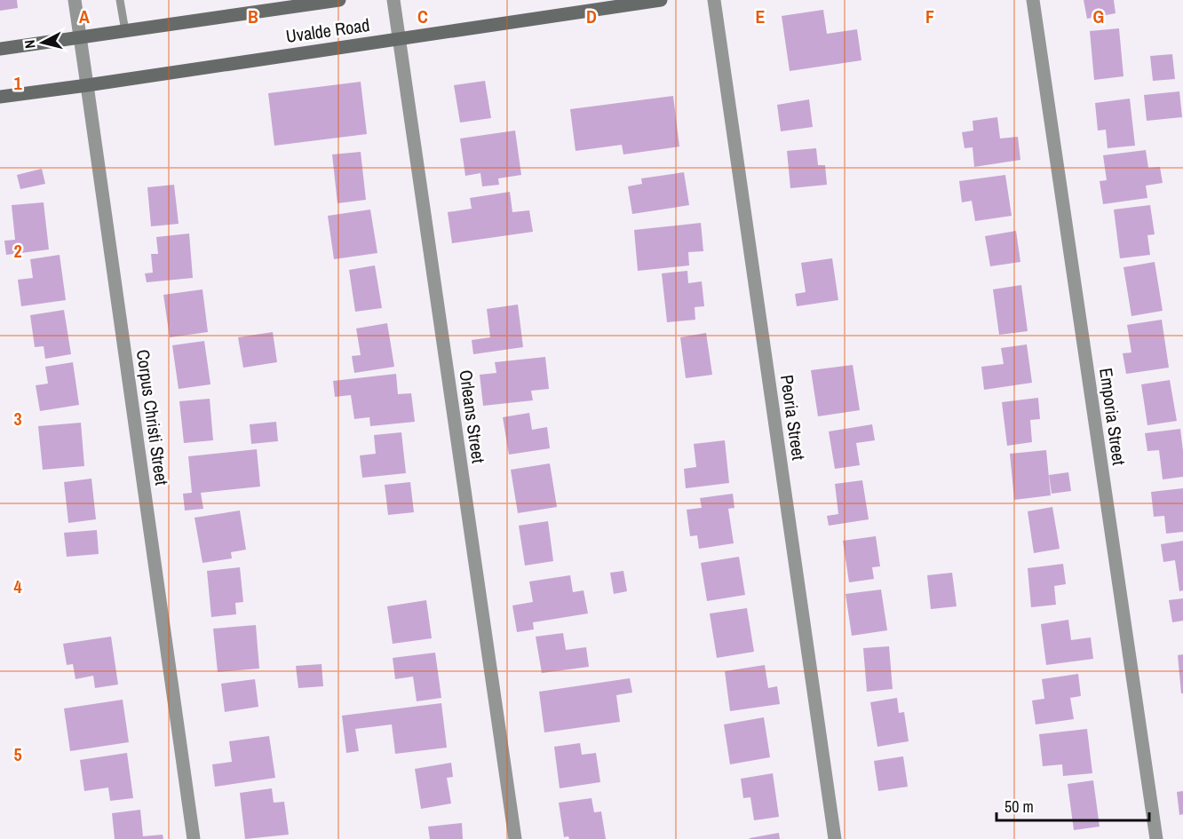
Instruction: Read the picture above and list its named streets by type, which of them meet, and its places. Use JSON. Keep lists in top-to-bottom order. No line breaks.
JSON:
{"streets":{"main road":["Uvalde Road"],"street":["Orleans Street","Emporia Street","Corpus Christi Street","Peoria Street"]},"crossings":[["Uvalde Road","Orleans Street"],["Uvalde Road","Corpus Christi Street"]],"scale_bar":"50 m","north":"left","grid":{"columns":["A","B","C","D","E","F","G"],"rows":["1","2","3","4","5"]}}
